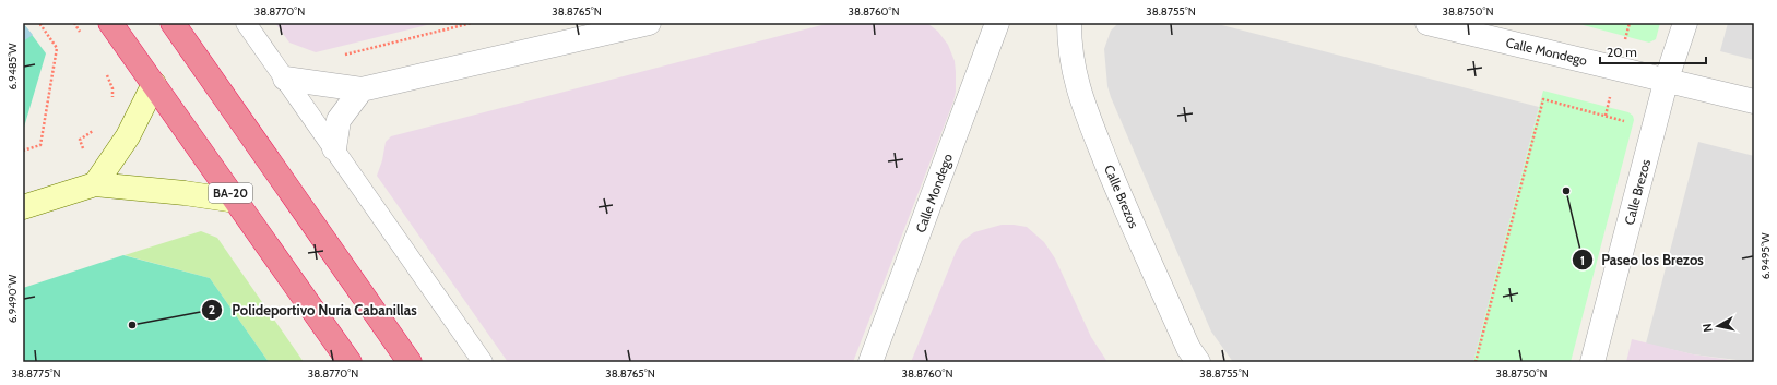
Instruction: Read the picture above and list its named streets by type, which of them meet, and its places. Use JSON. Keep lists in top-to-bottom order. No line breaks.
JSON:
{"streets":{"highway":["BA-20"],"street":["Calle Mondego","Calle Brezos"]},"crossings":[["Calle Mondego","Calle Brezos"]],"places":["Paseo los Brezos","Polideportivo Nuria Cabanillas"],"scale_bar":"20 m","north":"left","coordinates":["38.8770°N","38.8765°N","38.8760°N","38.8755°N","38.8750°N","6.9485°W","6.9495°W","6.9490°W","38.8775°N"]}
